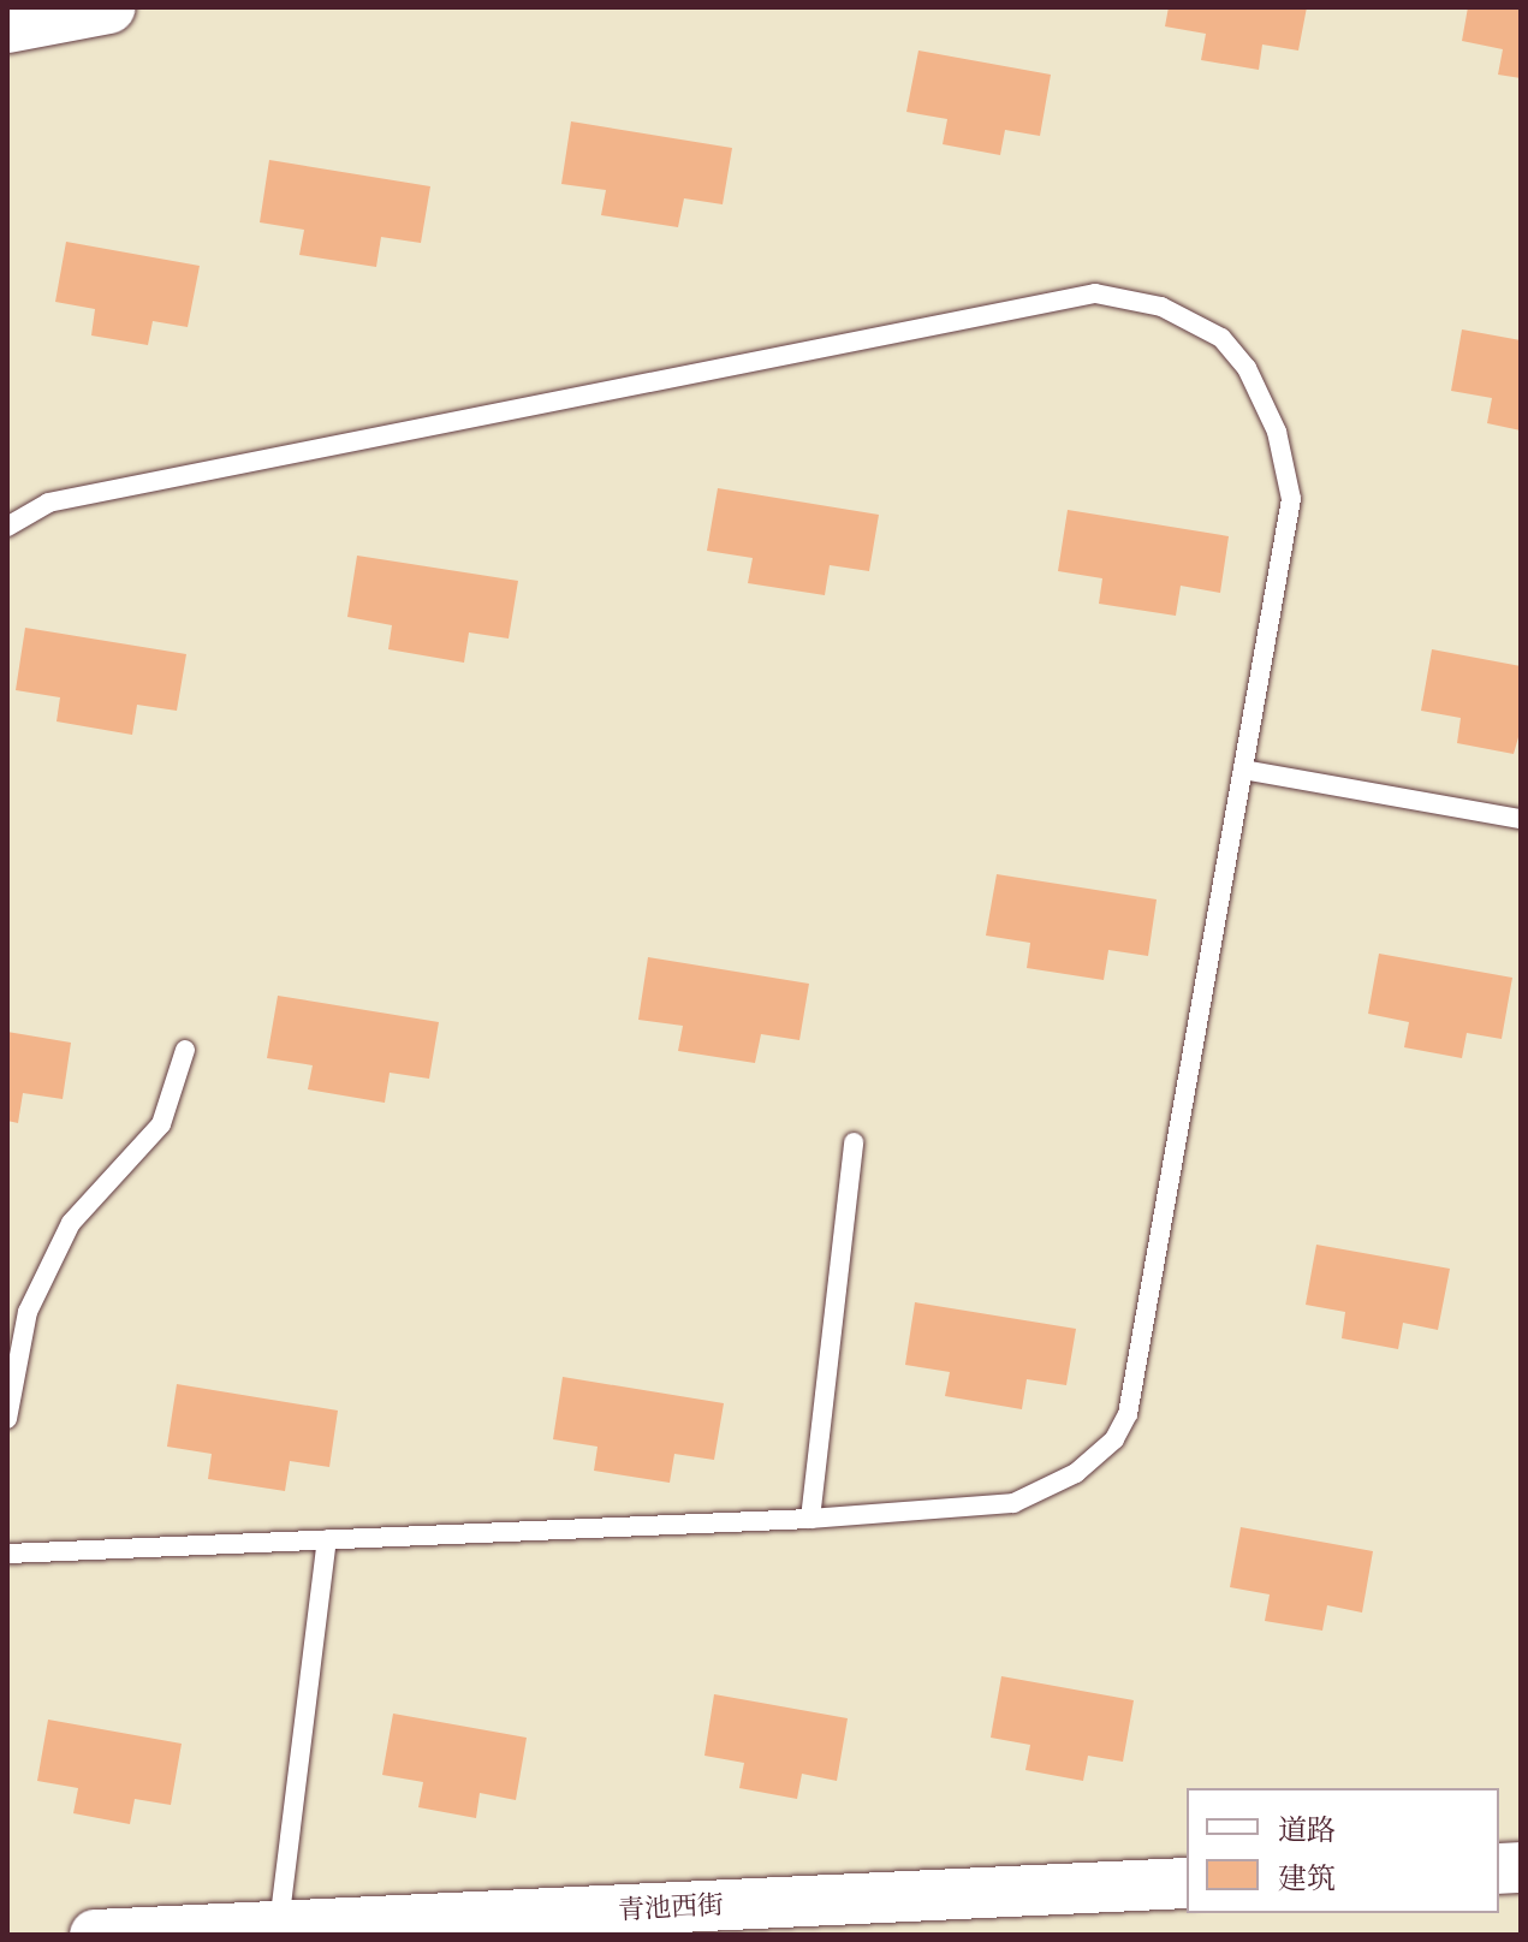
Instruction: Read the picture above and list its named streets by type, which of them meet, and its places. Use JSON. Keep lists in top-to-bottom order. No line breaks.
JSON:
{"streets":{"street":["青池西街"]},"legend":["道路","建筑"]}
